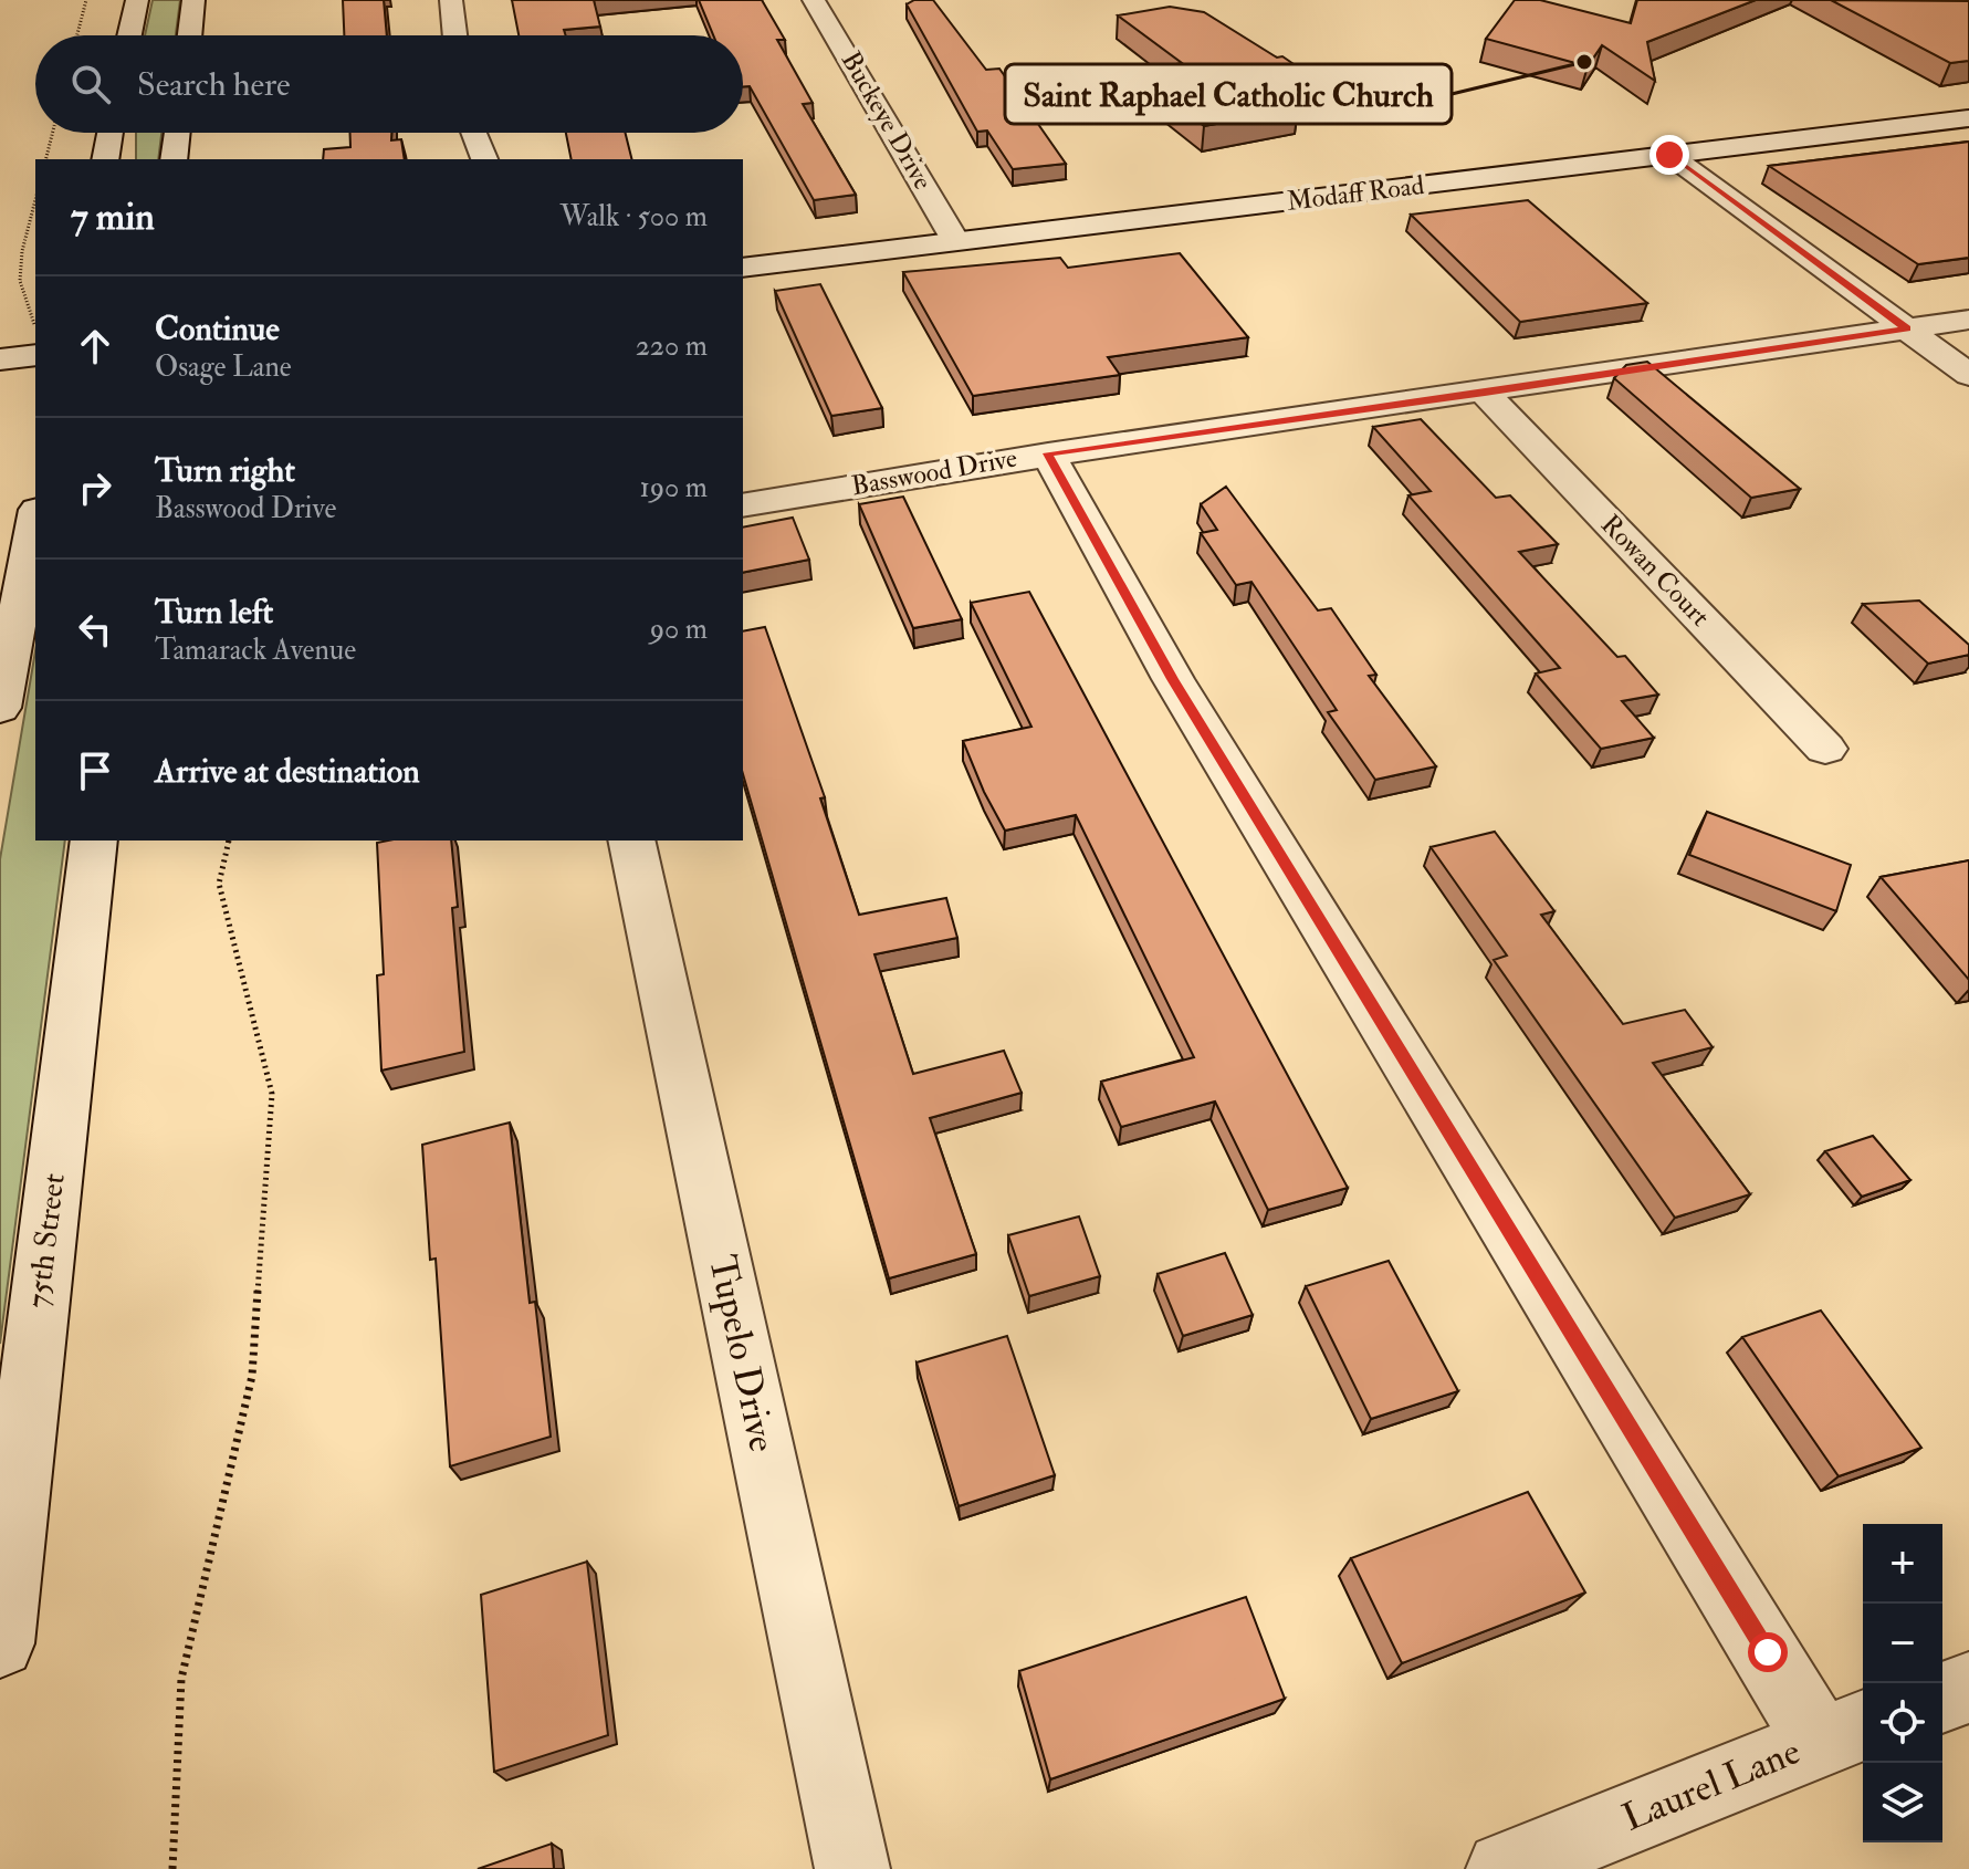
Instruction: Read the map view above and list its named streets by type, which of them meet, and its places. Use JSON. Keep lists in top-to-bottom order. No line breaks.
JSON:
{"streets":{"street":["Buckeye Drive","Modaff Road","Basswood Drive","Rowan Court","75th Street","Tupelo Drive","Laurel Lane"]},"crossings":[["Buckeye Drive","Modaff Road"],["Basswood Drive","Rowan Court"]],"places":["Saint Raphael Catholic Church"],"page":{"search":"Search here","heading":["7 min","Walk · 500 m"],"list":[["Continue","Osage Lane","220 m"],["Turn right","Basswood Drive","190 m"],["Turn left","Tamarack Avenue","90 m"],"Arrive at destination"],"map_buttons":["+","−"]}}
